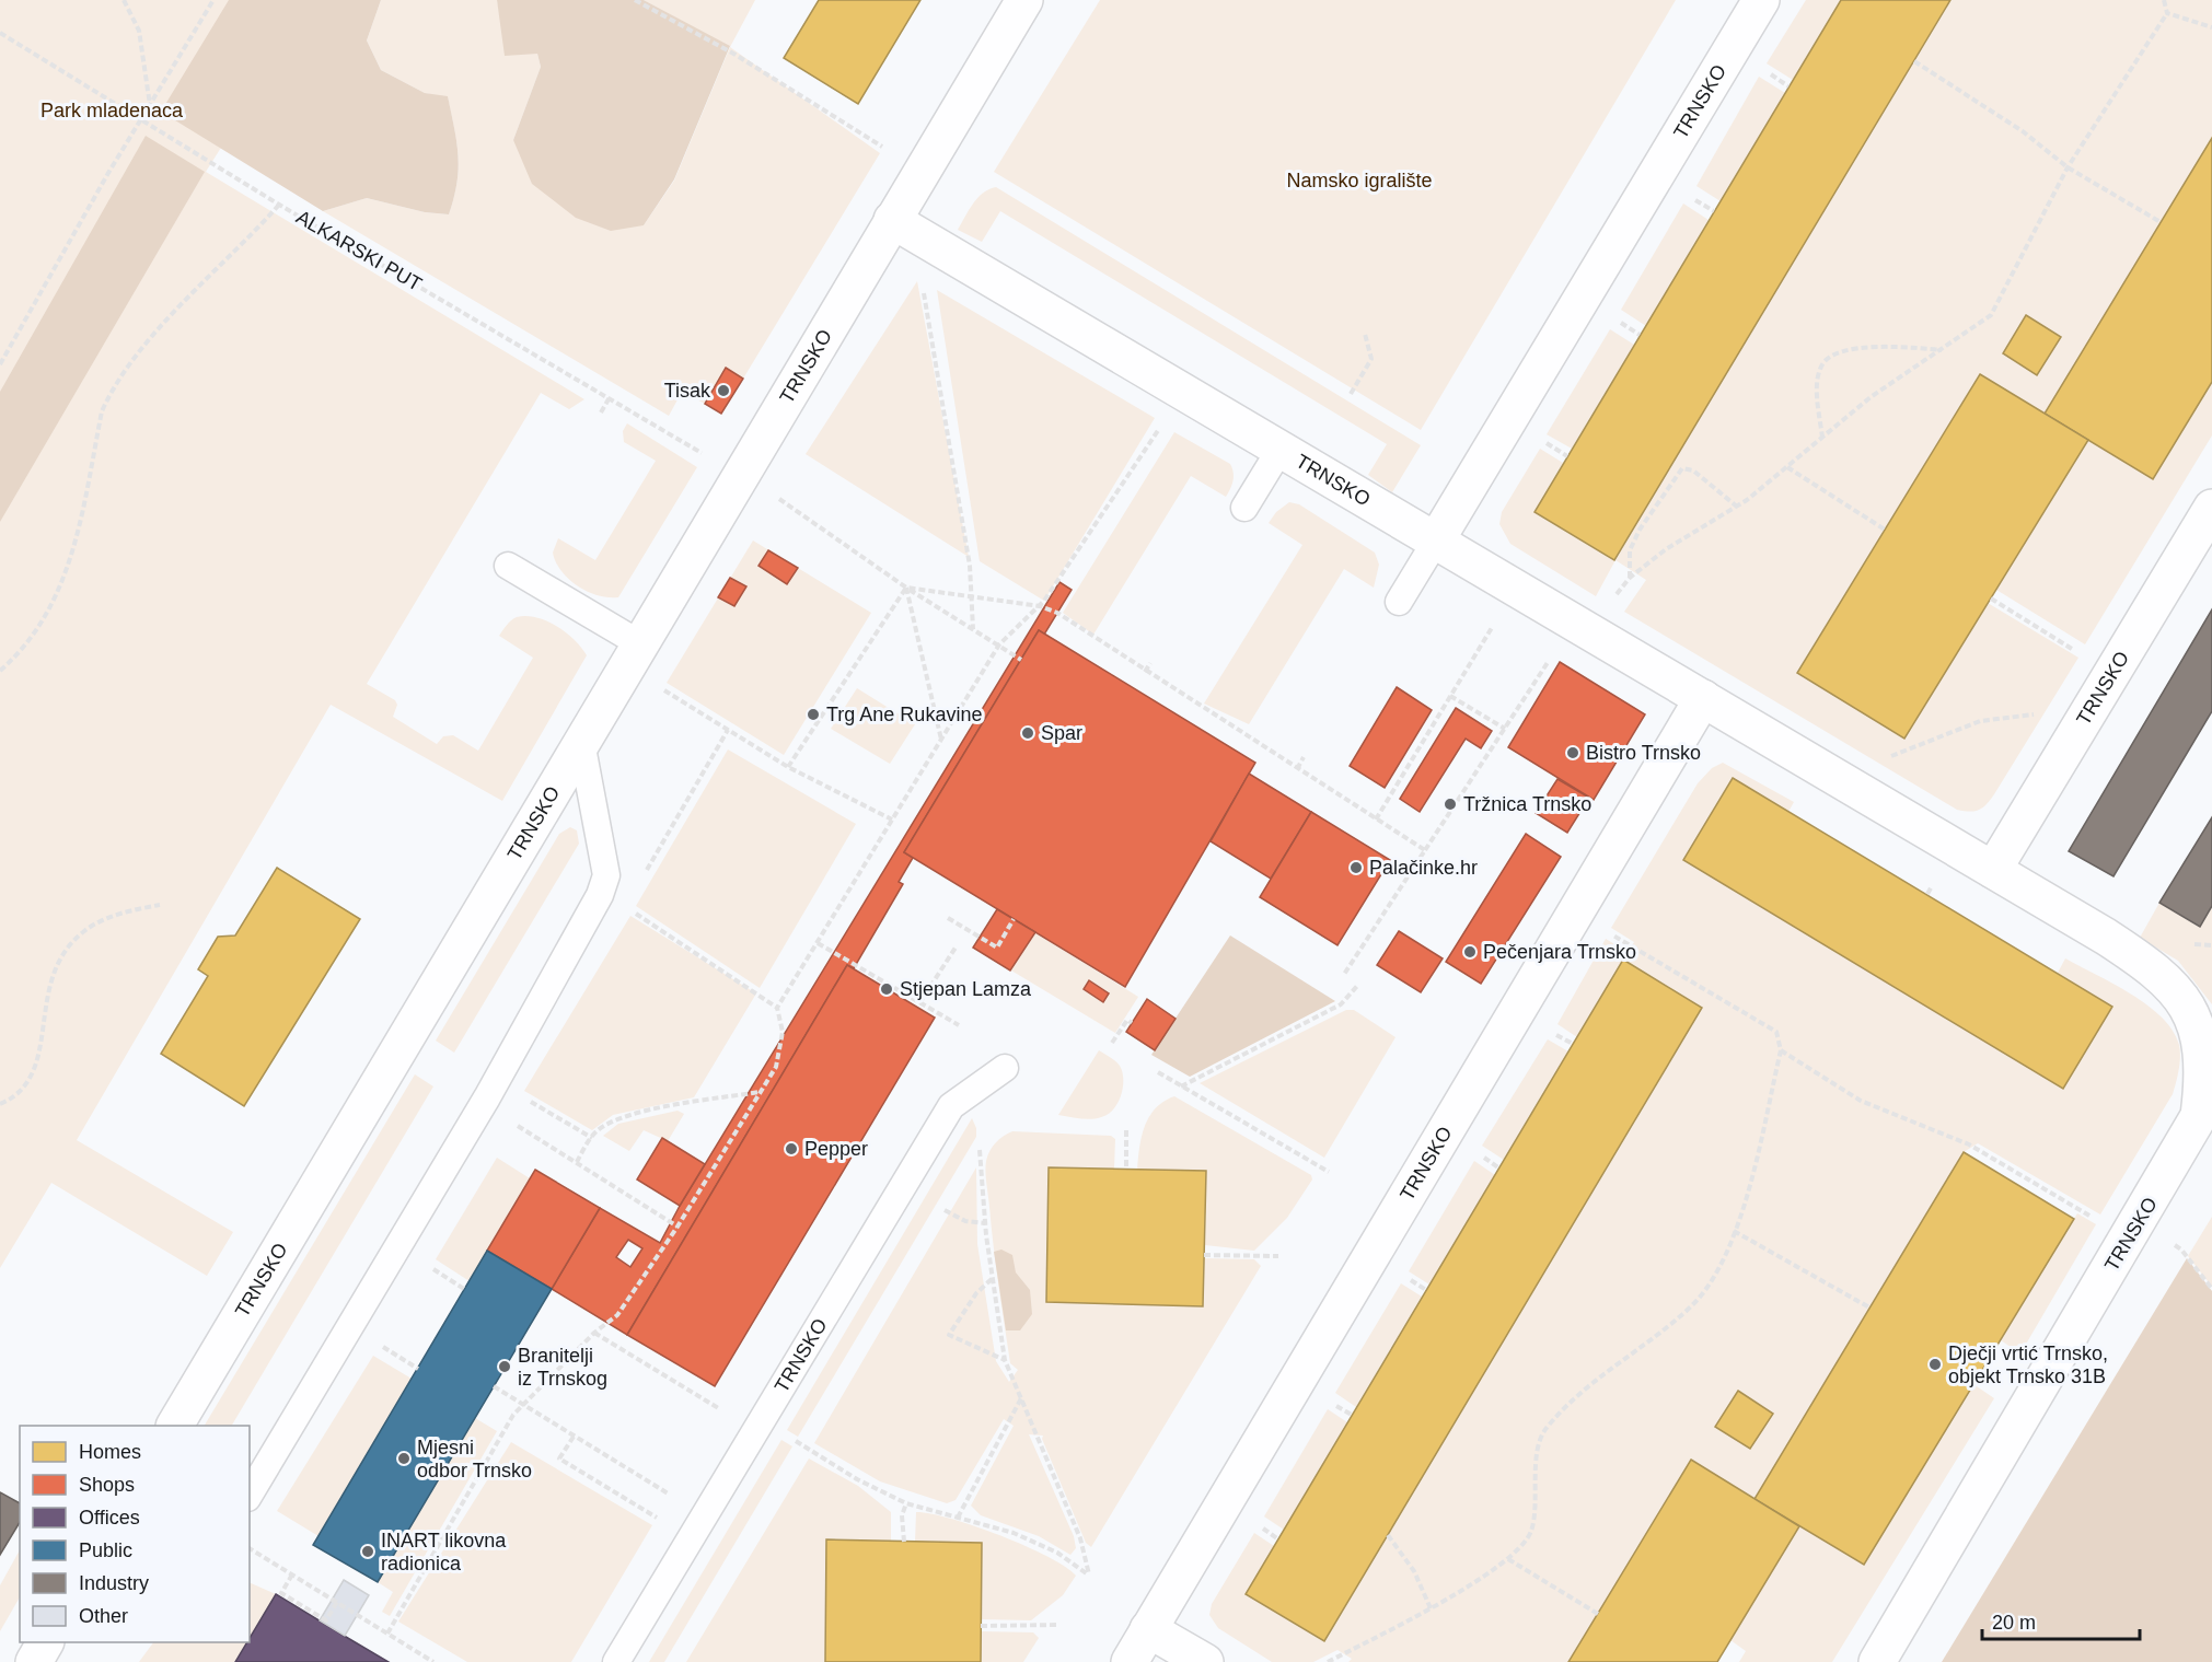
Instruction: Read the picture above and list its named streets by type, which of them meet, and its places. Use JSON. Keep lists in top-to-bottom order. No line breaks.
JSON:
{"streets":{"street":["TRNSKO"],"path":["ALKARSKI PUT"]},"parks":["Park mladenaca","Namsko igralište"],"places":["Tisak","Trg Ane Rukavine","Spar","Bistro Trnsko","Tržnica Trnsko","Palačinke.hr","Pečenjara Trnsko","Stjepan Lamza","Pepper","Dječji vrtić Trnsko, objekt Trnsko 31B","Branitelji iz Trnskog","Mjesni odbor Trnsko","INART likovna radionica"],"legend":["Homes","Shops","Offices","Public","Industry","Other"],"scale_bar":"20 m"}
